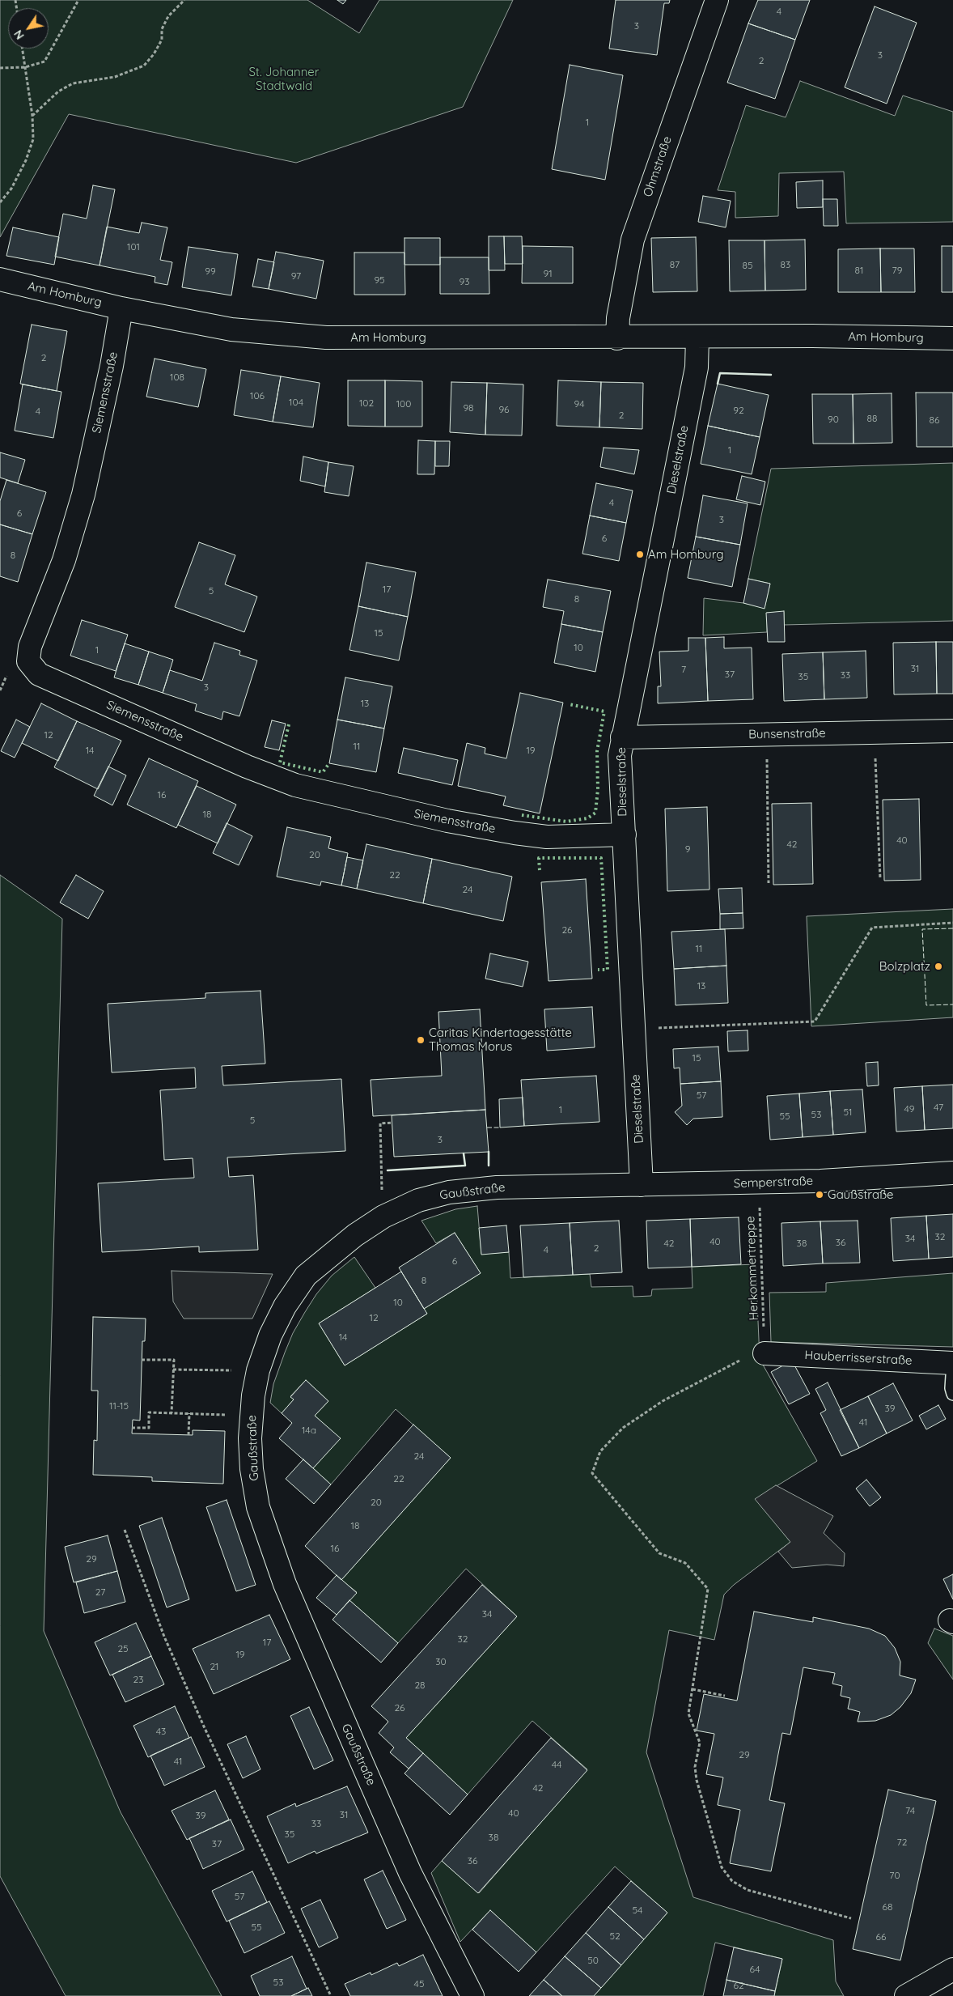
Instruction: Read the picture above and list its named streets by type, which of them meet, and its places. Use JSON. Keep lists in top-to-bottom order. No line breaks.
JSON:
{"streets":{"street":["Ohmstraße","Am Homburg","Siemensstraße","Dieselstraße","Bunsenstraße","Semperstraße","Gaußstraße","Hauberrisserstraße"],"path":["Herkommertreppe"]},"crossings":[["Ohmstraße","Am Homburg"],["Am Homburg","Siemensstraße"],["Am Homburg","Dieselstraße"],["Siemensstraße","Dieselstraße"],["Dieselstraße","Bunsenstraße"],["Dieselstraße","Semperstraße"],["Dieselstraße","Gaußstraße"],["Semperstraße","Gaußstraße"],["Semperstraße","Herkommertreppe"],["Herkommertreppe","Hauberrisserstraße"]],"parks":["St. Johanner Stadtwald"],"places":["Am Homburg","Bolzplatz","Caritas Kindertagesstätte Thomas Morus","Gaußstraße"],"house_numbers":["4","3","3","2","1","101","87","83","85","81","79","99","91","97","95","93","2","108","106","104","102","100","94","98","96","92","4","2","88","90","86","1","4","6","3","6","8","17","5","8","15","10","1","31","7","37","33","35","3","13","12","11","14","19","16","18","40","42","9","20","22","24","26","11","13","15","57","47","49","1","51","53","55","5","3","32","34","40","36","42","38","2","4","6","8","10","12","14","11-15","39","41","14a","24","22","20","18","16","29","27","34","32","17","25","19","30","21","23","28","26","43","29","41","44","42","74","40","31","39","33","35","38","72","37","36","70","57","68","54","55","52","66","50","64","53","45","62"],"north":"bottom left"}
